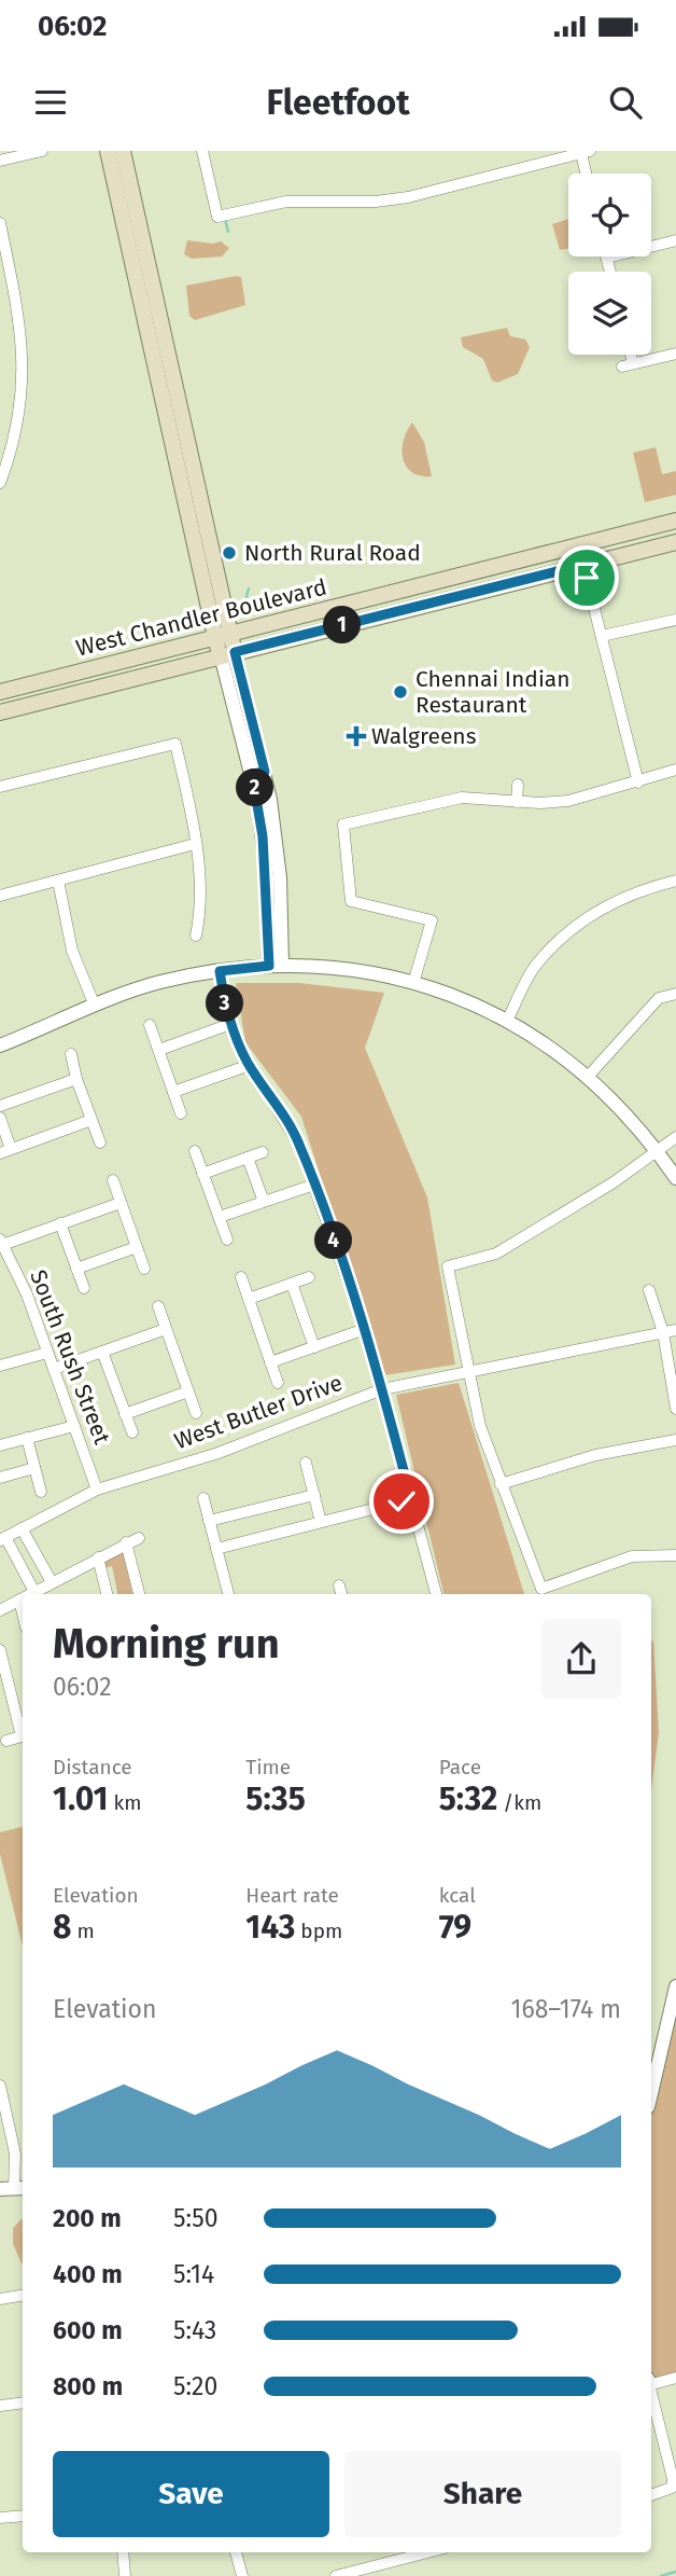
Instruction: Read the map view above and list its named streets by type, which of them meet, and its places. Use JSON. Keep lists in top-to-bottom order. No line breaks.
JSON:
{"streets":{"main road":["West Chandler Boulevard"],"street":["South Rush Street","West Butler Drive"]},"crossings":[["South Rush Street","West Butler Drive"]],"places":{"other":["North Rural Road","Chennai Indian Restaurant"],"health":["Walgreens"]},"page":{"status":"06:02","header":"Fleetfoot","pins":["1","2","3","4"],"heading":["Morning run","06:02"],"stats":[["Distance","1.01 km"],["Time","5:35"],["Pace","5:32 /km"],["Elevation","8 m"],["Heart rate","143 bpm"],["kcal","79"]],"chart":["Elevation","168–174 m"],"list":[{"name":"200 m","note":"5:50"},{"name":"400 m","note":"5:14"},{"name":"600 m","note":"5:43"},{"name":"800 m","note":"5:20"}],"buttons":["Save","Share"]}}
